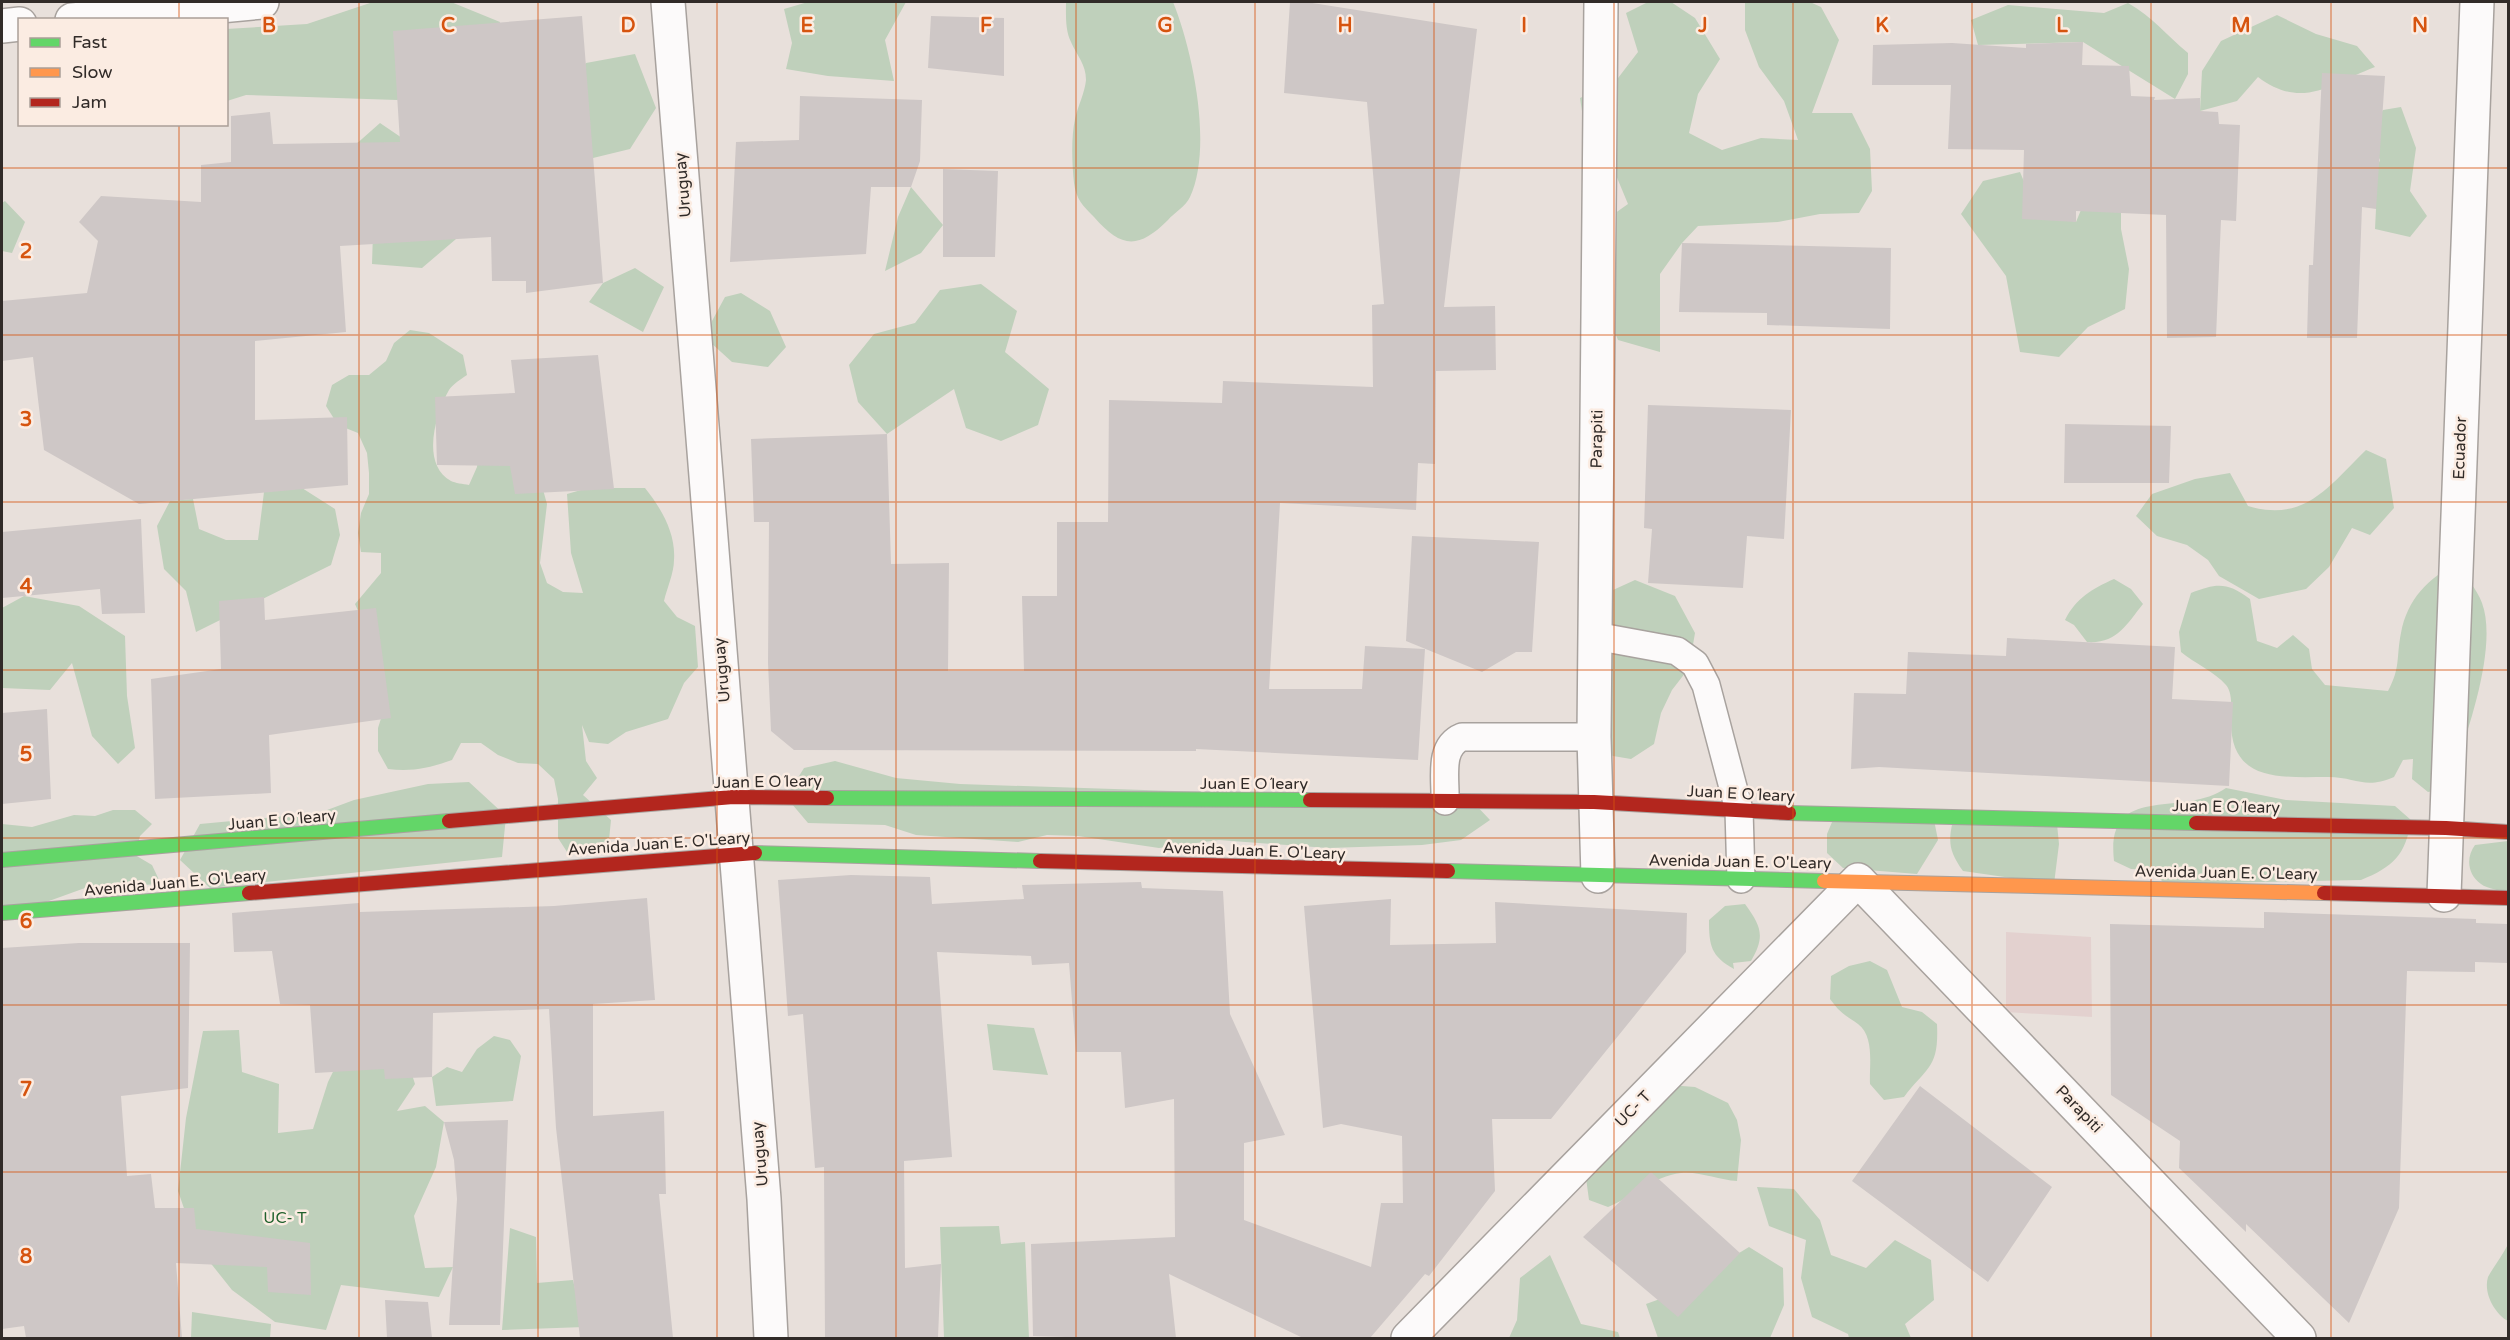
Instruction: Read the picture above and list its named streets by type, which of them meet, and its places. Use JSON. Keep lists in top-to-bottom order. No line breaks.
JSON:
{"streets":{"street":["Uruguay","Parapiti","Ecuador","Juan E O´leary","Avenida Juan E. O'Leary","UC- T"]},"crossings":[["Uruguay","Juan E O´leary"],["Uruguay","Avenida Juan E. O'Leary"],["Parapiti","Juan E O´leary"],["Parapiti","Avenida Juan E. O'Leary"],["Parapiti","UC- T"],["Ecuador","Juan E O´leary"],["Ecuador","Avenida Juan E. O'Leary"],["Avenida Juan E. O'Leary","UC- T"]],"parks":["UC- T"],"legend":["Fast","Slow","Jam"],"grid":{"columns":["B","C","D","E","F","G","H","I","J","K","L","M","N"],"rows":["2","3","4","5","6","7","8"]}}
